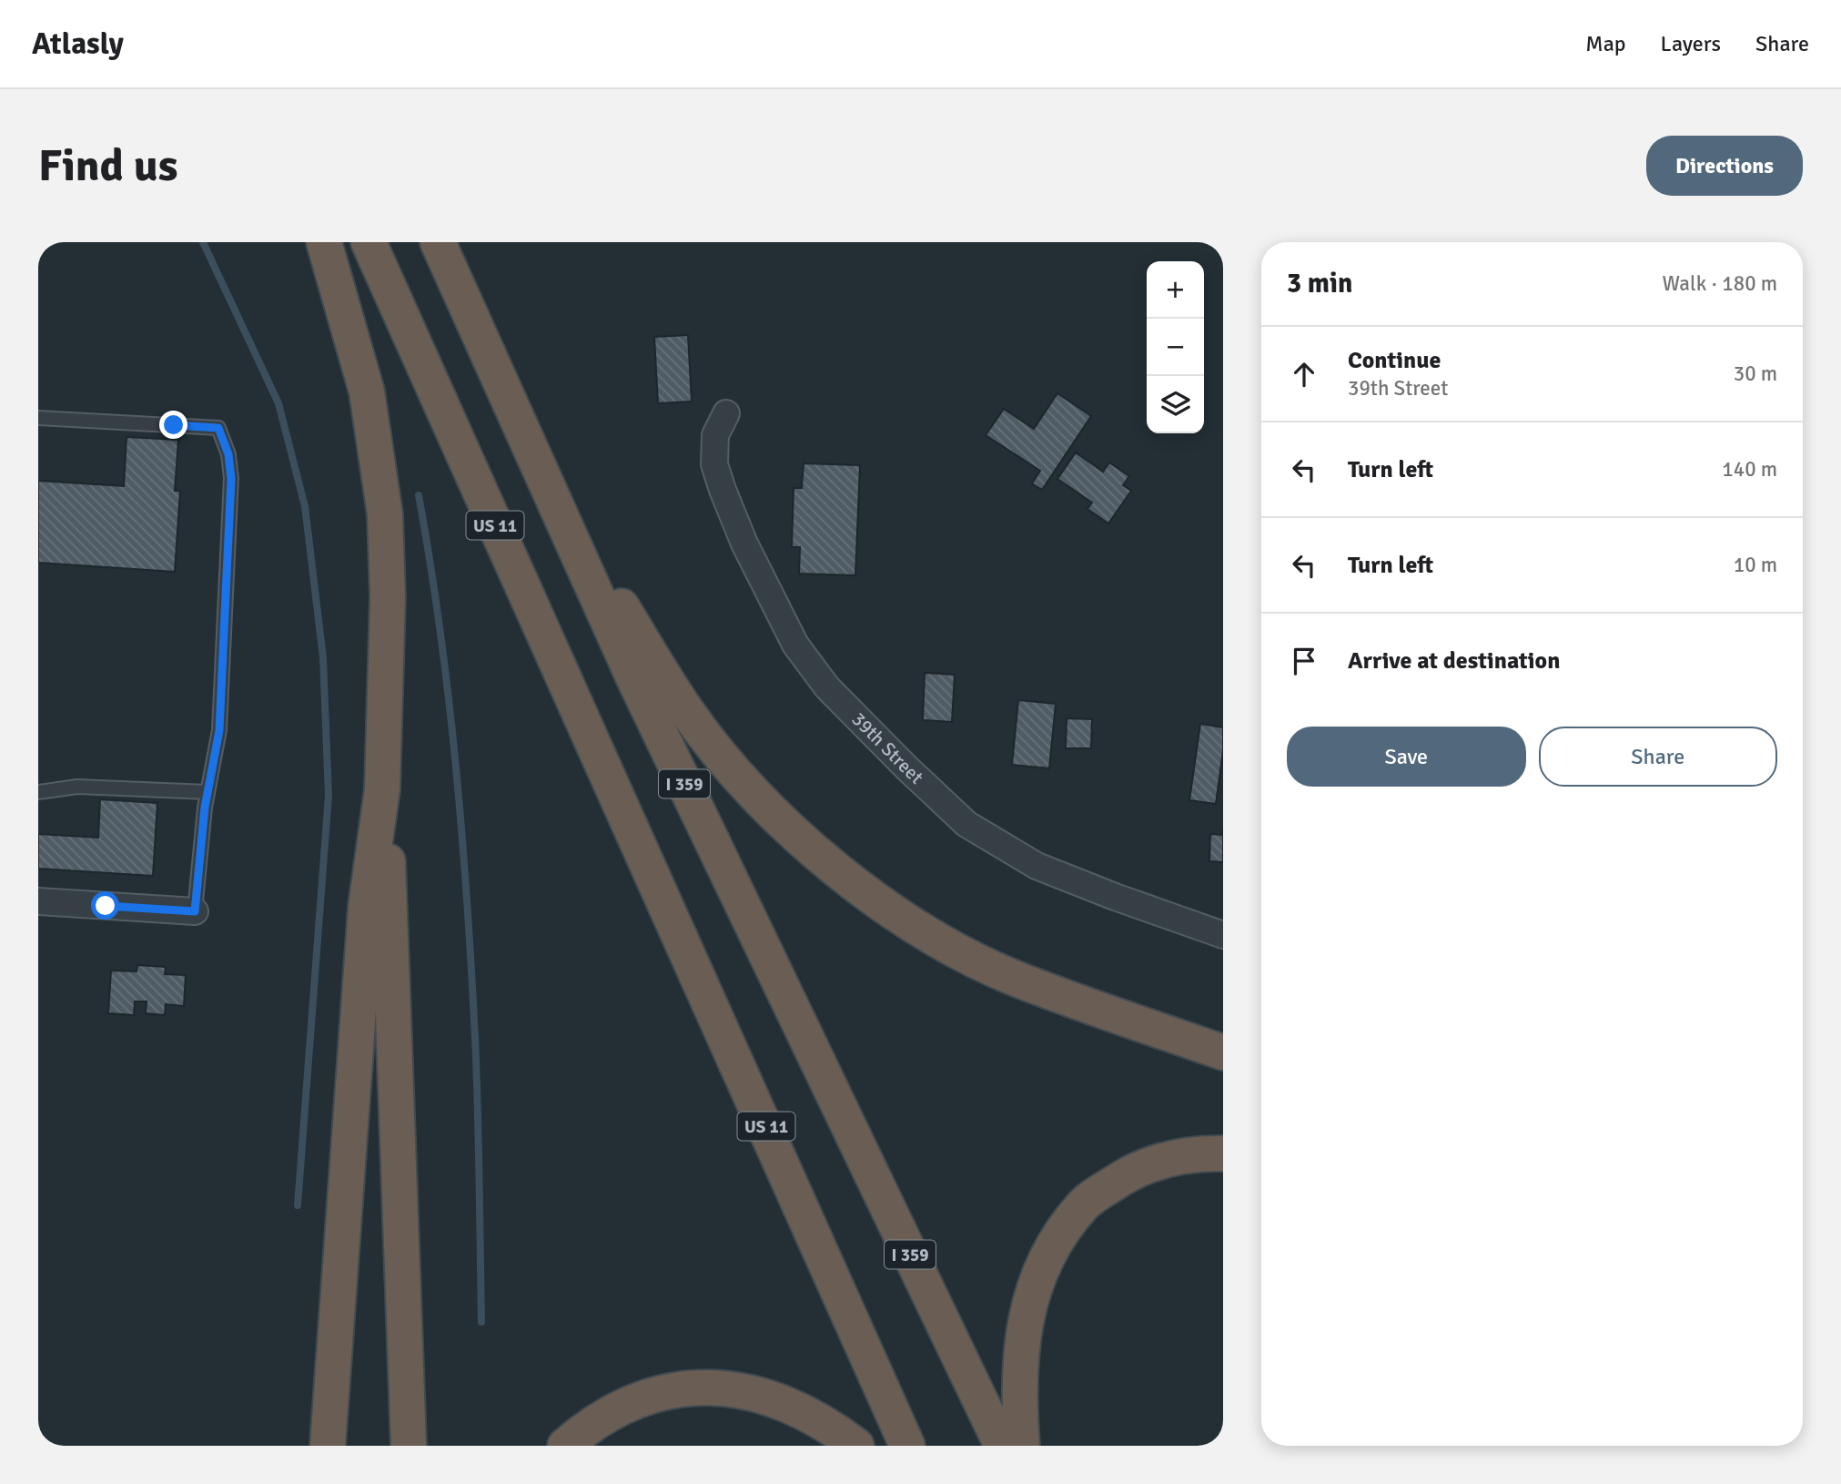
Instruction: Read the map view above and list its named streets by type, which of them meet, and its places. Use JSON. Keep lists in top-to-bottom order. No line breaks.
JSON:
{"streets":{"highway":["US 11","I 359"],"street":["39th Street"]},"page":{"header":"Atlasly","nav":["Map","Layers","Share"],"buttons":["Directions",["Save","Share"]],"title":"Find us","heading":["3 min","Walk · 180 m"],"map_buttons":["+","−"],"list":[["Continue","39th Street","30 m"],["Turn left","140 m"],["Turn left","10 m"],"Arrive at destination"]}}
